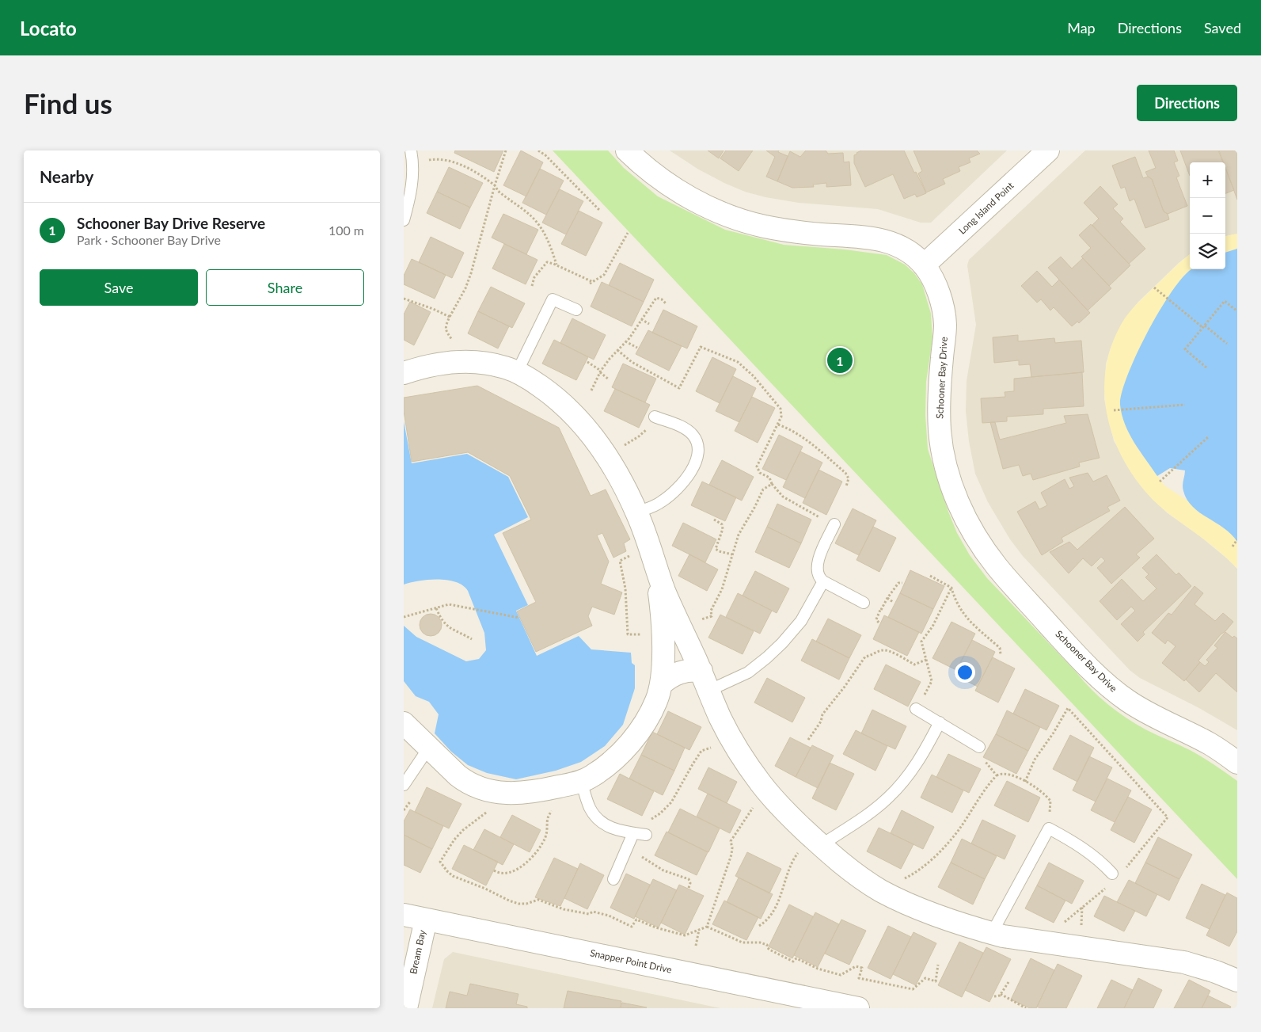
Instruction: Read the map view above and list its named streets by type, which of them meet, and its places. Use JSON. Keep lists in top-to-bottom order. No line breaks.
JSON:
{"streets":{"street":["Long Island Point","Schooner Bay Drive","Bream Bay","Snapper Point Drive"]},"crossings":[["Long Island Point","Schooner Bay Drive"],["Bream Bay","Snapper Point Drive"]],"page":{"header":"Locato","nav":["Map","Directions","Saved"],"buttons":["Directions",["Save","Share"]],"title":"Find us","heading":"Nearby","map_buttons":["+","−"],"list":[{"mark":"1","name":"Schooner Bay Drive Reserve","note":"Park · Schooner Bay Drive","value":"100 m"}],"pins":"1"}}
